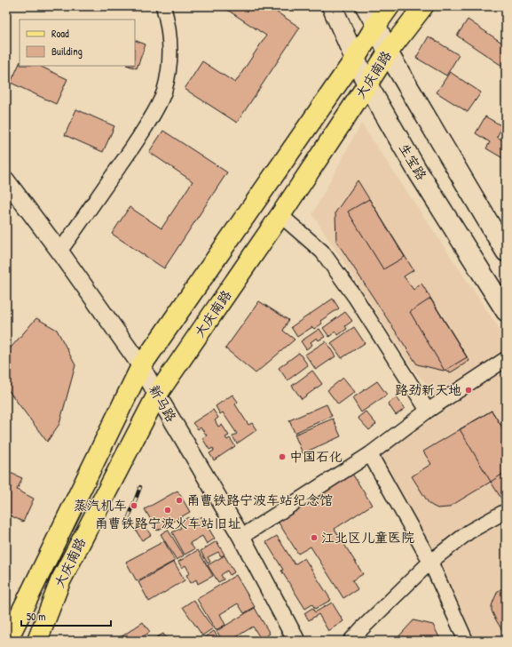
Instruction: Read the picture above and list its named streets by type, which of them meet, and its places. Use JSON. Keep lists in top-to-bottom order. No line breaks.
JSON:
{"streets":{"main road":["大庆南路","生宝路"],"street":["新马路"]},"crossings":[["大庆南路","生宝路"],["大庆南路","新马路"]],"places":["路劲新天地","中国石化","甬曹铁路宁波车站纪念馆","蒸汽机车","甬曹铁路宁波火车站旧址","江北区儿童医院"],"legend":["Road","Building"],"scale_bar":"50 m"}
